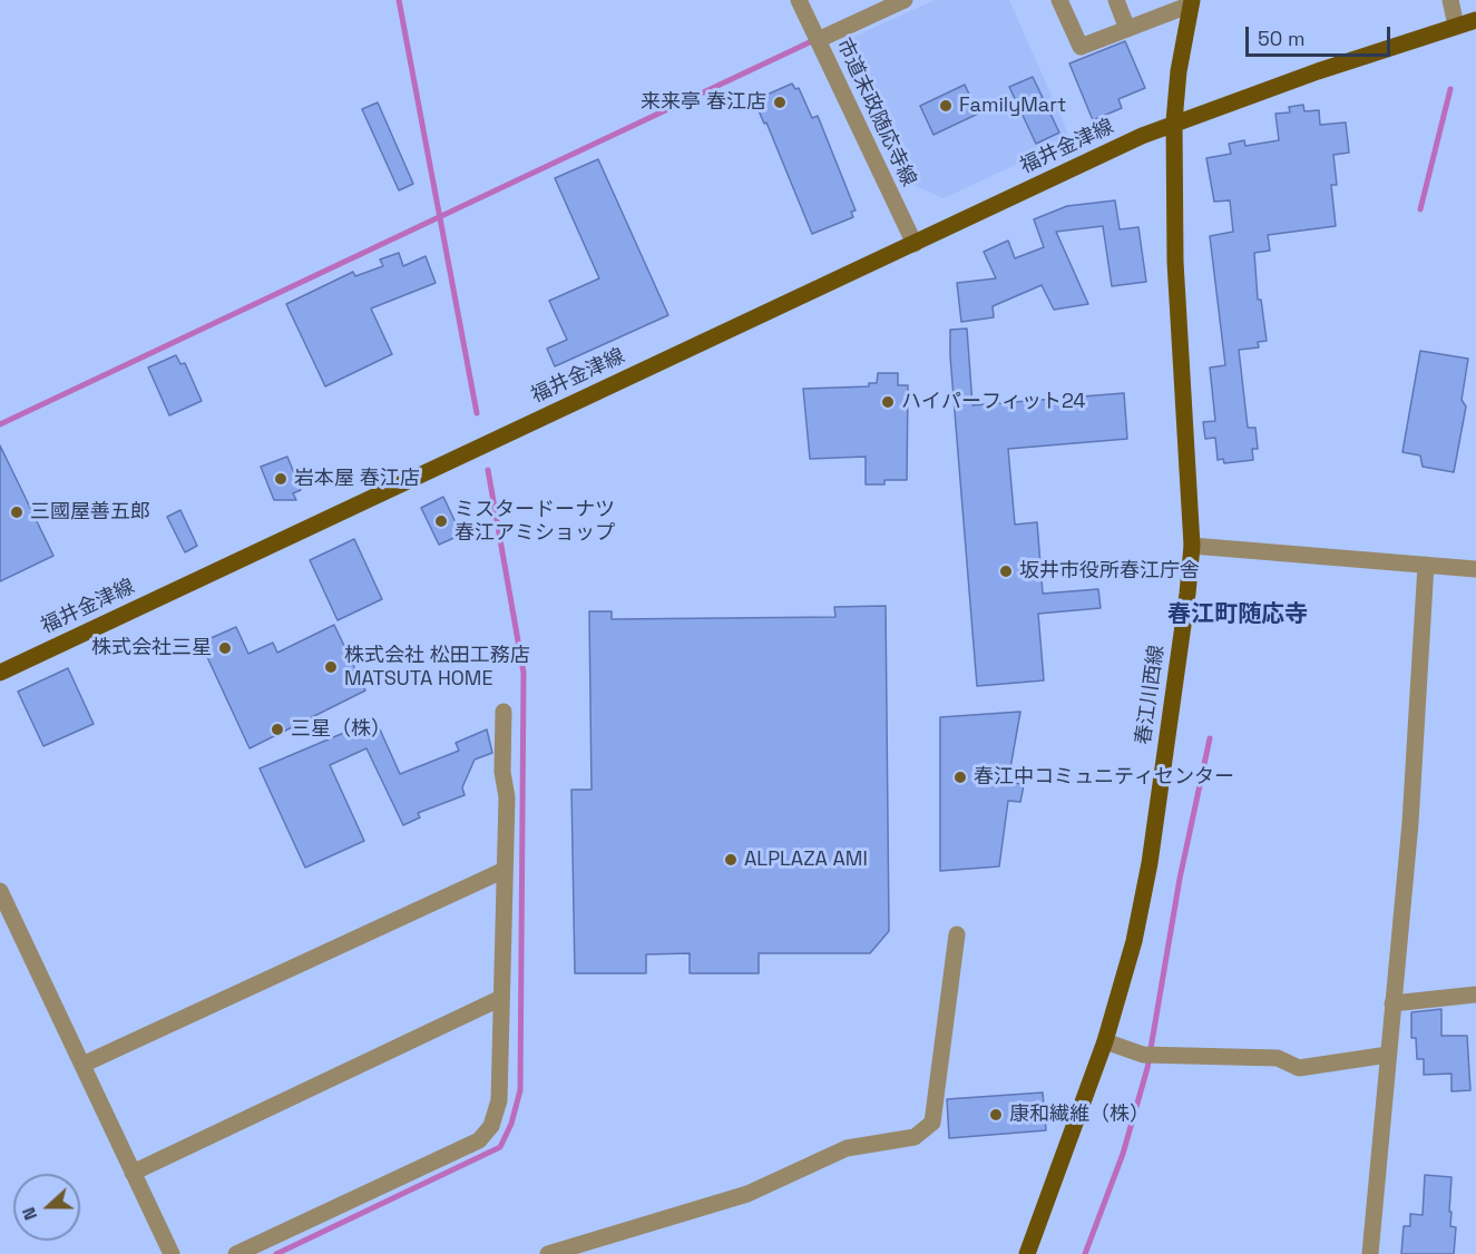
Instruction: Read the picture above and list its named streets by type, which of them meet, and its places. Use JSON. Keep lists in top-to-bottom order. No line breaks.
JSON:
{"streets":{"main road":["福井金津線","春江川西線"],"street":["市道末政随応寺線"]},"crossings":[["市道末政随応寺線","福井金津線"],["福井金津線","春江川西線"]],"districts":["春江町随応寺"],"places":["来来亭 春江店","FamilyMart","ハイパーフィット24","岩本屋 春江店","三國屋善五郎","ミスタードーナツ 春江アミショップ","坂井市役所春江庁舎","株式会社三星","株式会社 松田工務店 MATSUTA HOME","三星（株）","春江中コミュニティセンター","ALPLAZA AMI","康和繊維（株）"],"scale_bar":"50 m","north":"left"}
